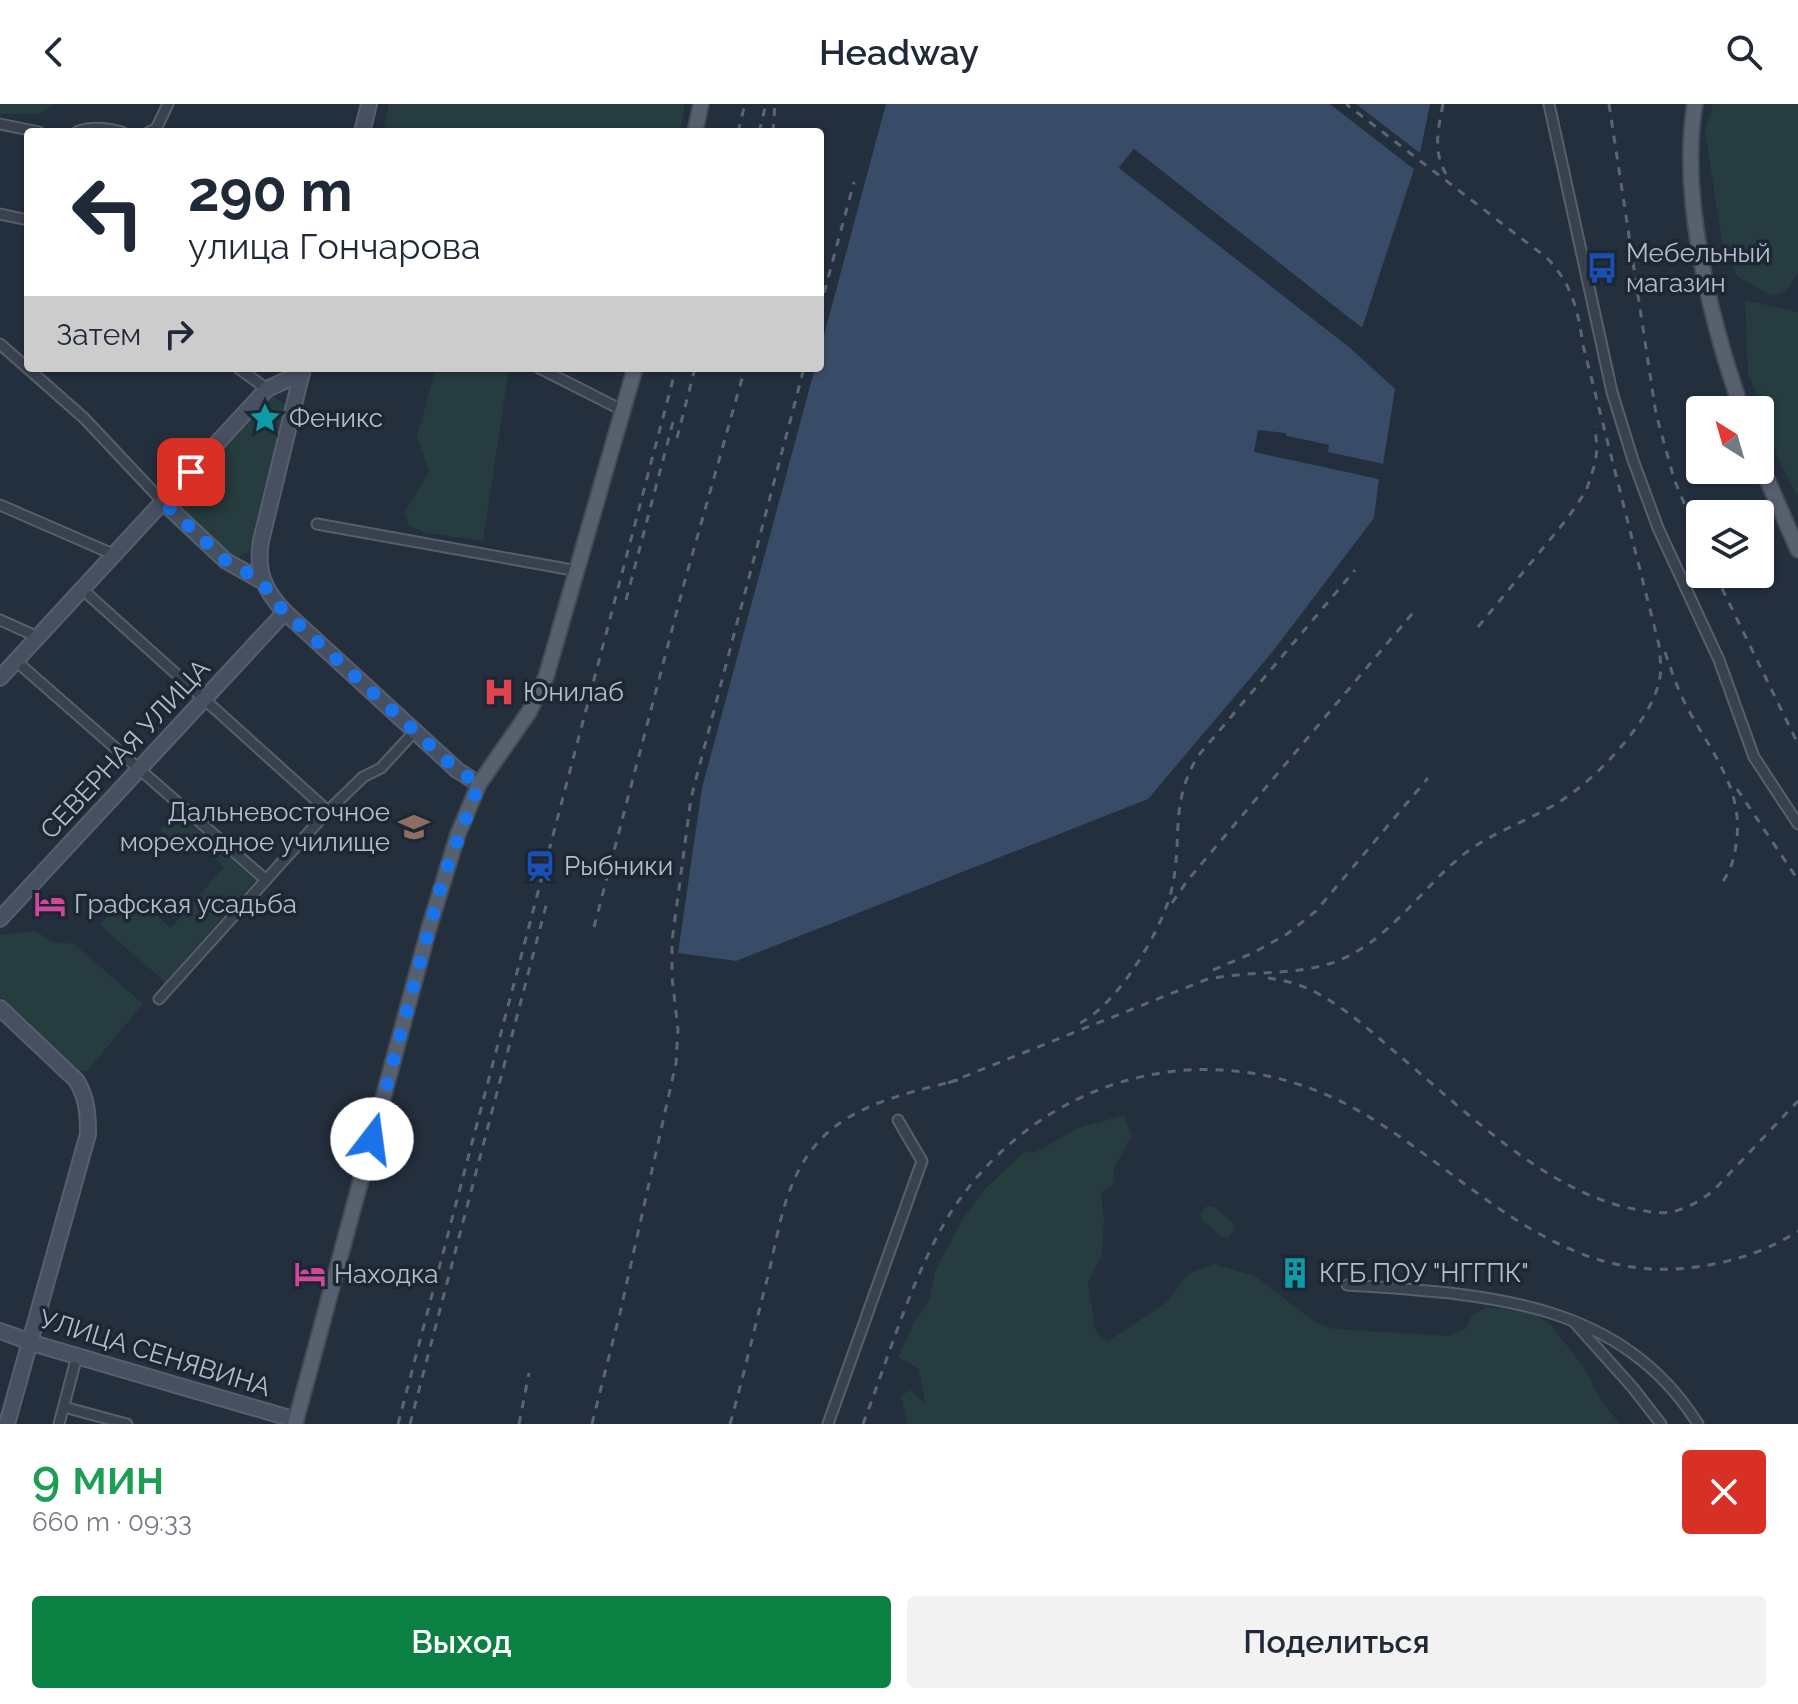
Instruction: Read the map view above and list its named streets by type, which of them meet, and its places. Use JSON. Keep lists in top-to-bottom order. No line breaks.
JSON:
{"streets":{"main road":["СЕВЕРНАЯ УЛИЦА","УЛИЦА СЕНЯВИНА"]},"places":{"bus stop":["Мебельный магазин"],"place":["Феникс"],"hospital":["Юнилаб"],"school or university":["Дальневосточное мореходное училище"],"station":["Рыбники"],"hotel":["Графская усадьба","Находка"],"building":["КГБ ПОУ \"НГГПК\""]},"north":"top left","page":{"header":"Headway","turn":["290 m","улица Гончарова"],"then":"Затем","heading":["9 мин","660 m · 09:33"],"buttons":["Выход","Поделиться"]}}
